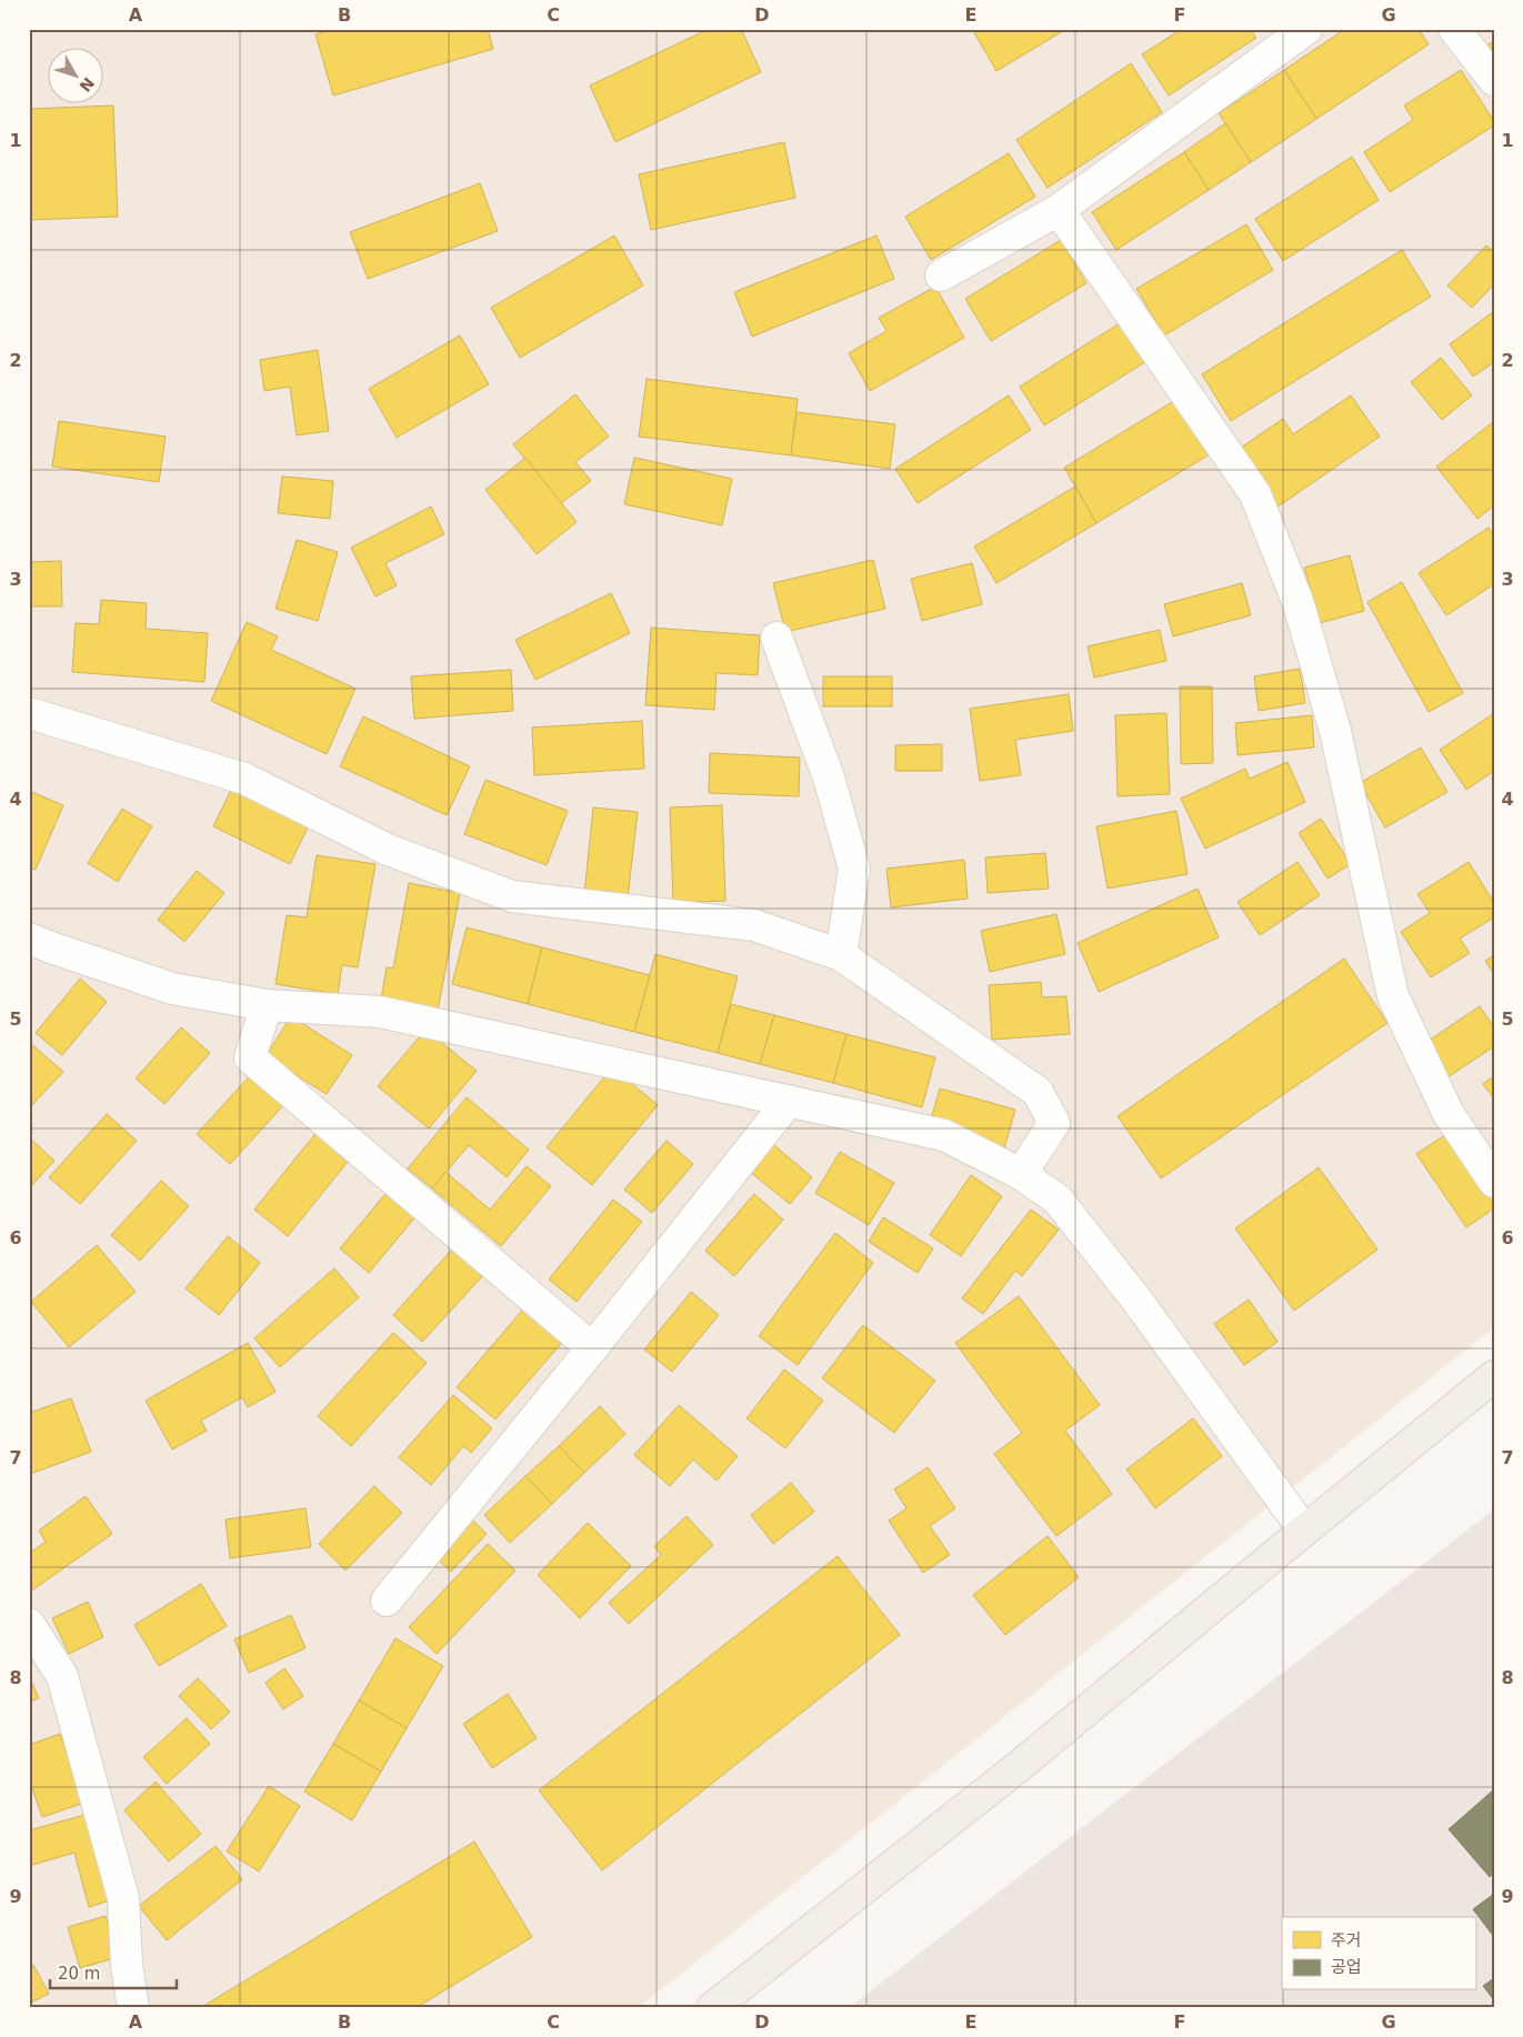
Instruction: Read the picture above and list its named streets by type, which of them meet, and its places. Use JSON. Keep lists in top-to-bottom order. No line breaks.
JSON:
{"legend":["주거","공업"],"scale_bar":"20 m","north":"bottom right","grid":{"columns":["A","B","C","D","E","F","G"],"rows":["1","2","3","4","5","6","7","8","9"]}}
